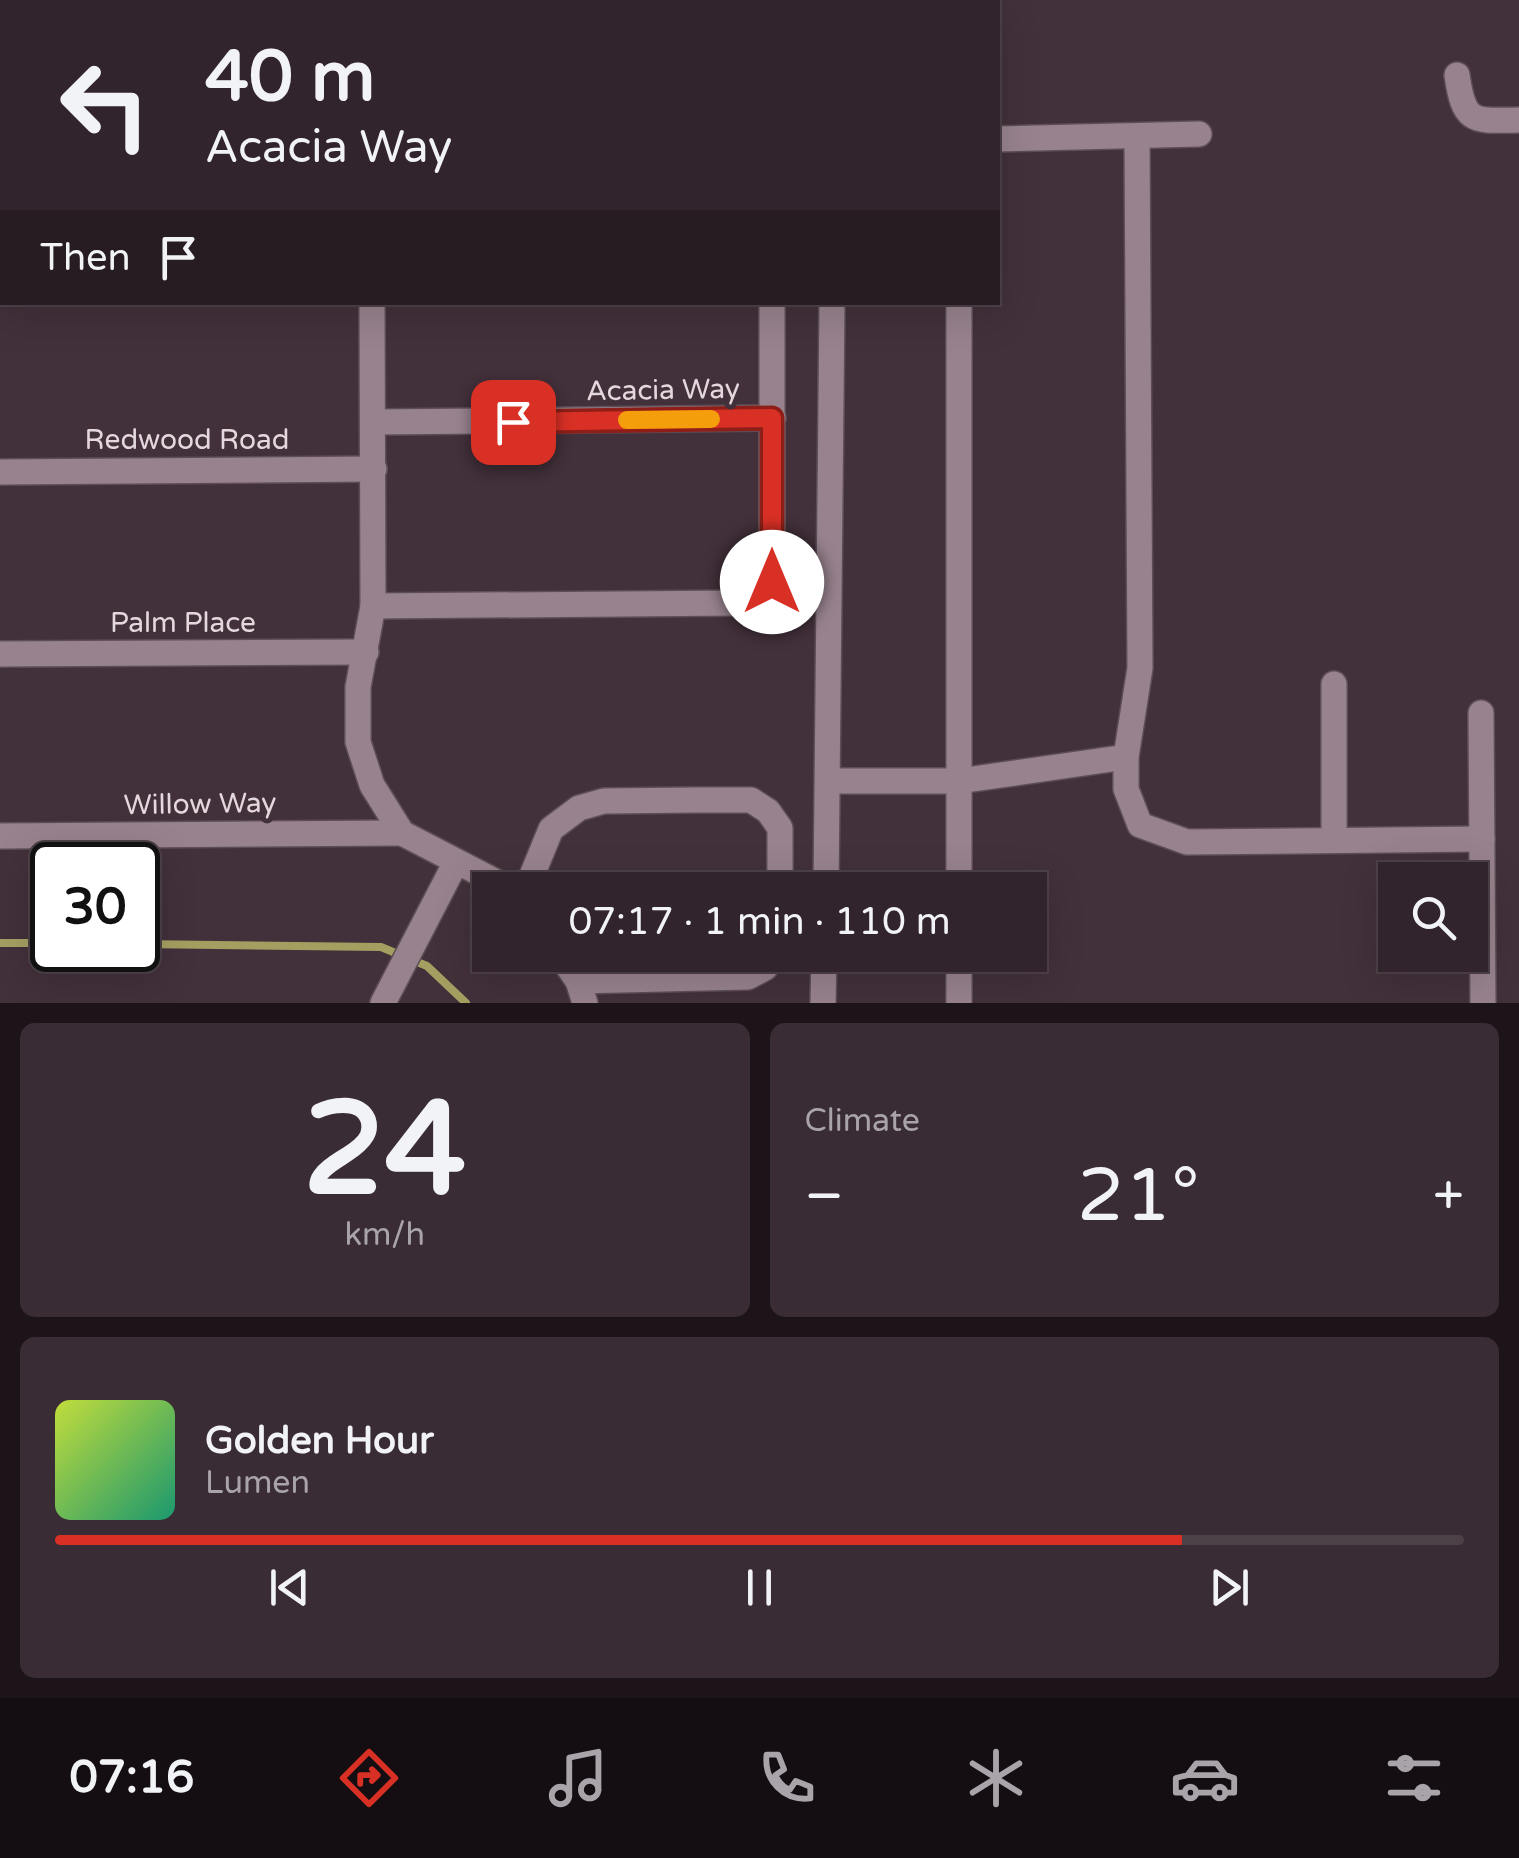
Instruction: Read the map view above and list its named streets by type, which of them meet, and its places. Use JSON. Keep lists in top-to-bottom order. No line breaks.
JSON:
{"streets":{"street":["Acacia Way","Redwood Road","Palm Place","Willow Way"]},"page":{"turn":["40 m","Acacia Way"],"then":"Then","limit":"30","trip":"07:17 · 1 min · 110 m","tile":[["24","km/h"],"Climate"],"heat":["−","21°","+"],"song":["Golden Hour","Lumen"],"tabs":"07:16"}}
